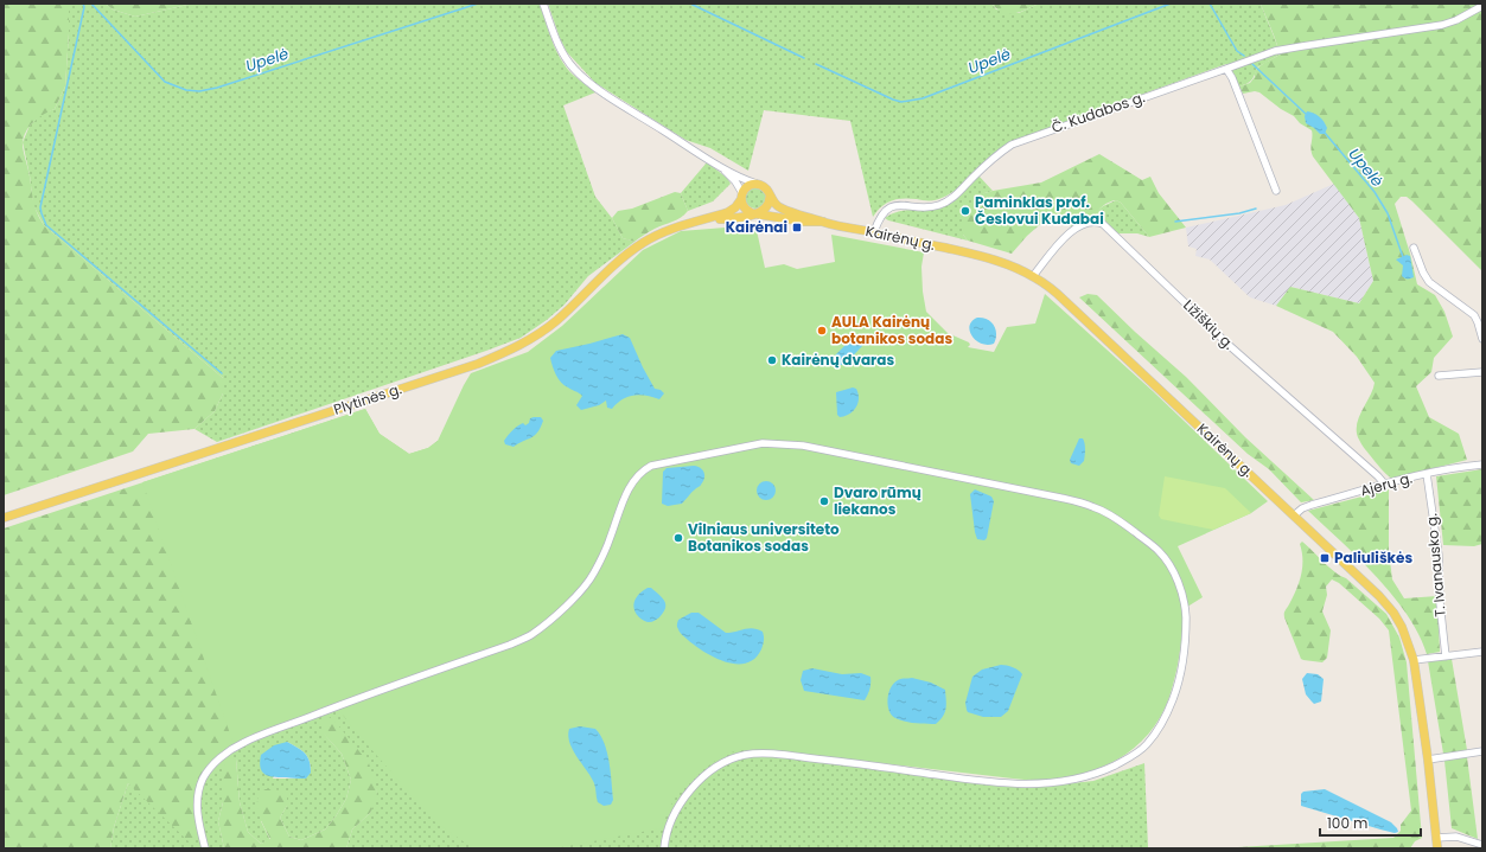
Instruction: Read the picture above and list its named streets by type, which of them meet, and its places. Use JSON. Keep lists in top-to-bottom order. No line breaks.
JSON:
{"streets":{"main road":["Kairėnų g.","Plytinės g."],"street":["Č. Kudabos g.","Ližiškių g.","Ajerų g.","T. Ivanausko g."]},"crossings":[["Č. Kudabos g.","Kairėnų g."],["Kairėnų g.","Ližiškių g."],["Kairėnų g.","Plytinės g."],["Kairėnų g.","Ajerų g."],["Ližiškių g.","Ajerų g."],["Ajerų g.","T. Ivanausko g."]],"water":["Upelė"],"places":{"other":["Paminklas prof. Česlovui Kudabai","AULA Kairėnų botanikos sodas","Kairėnų dvaras","Dvaro rūmų liekanos","Vilniaus universiteto Botanikos sodas"],"transit":["Kairėnai","Paliuliškės"]},"scale_bar":"100 m"}
